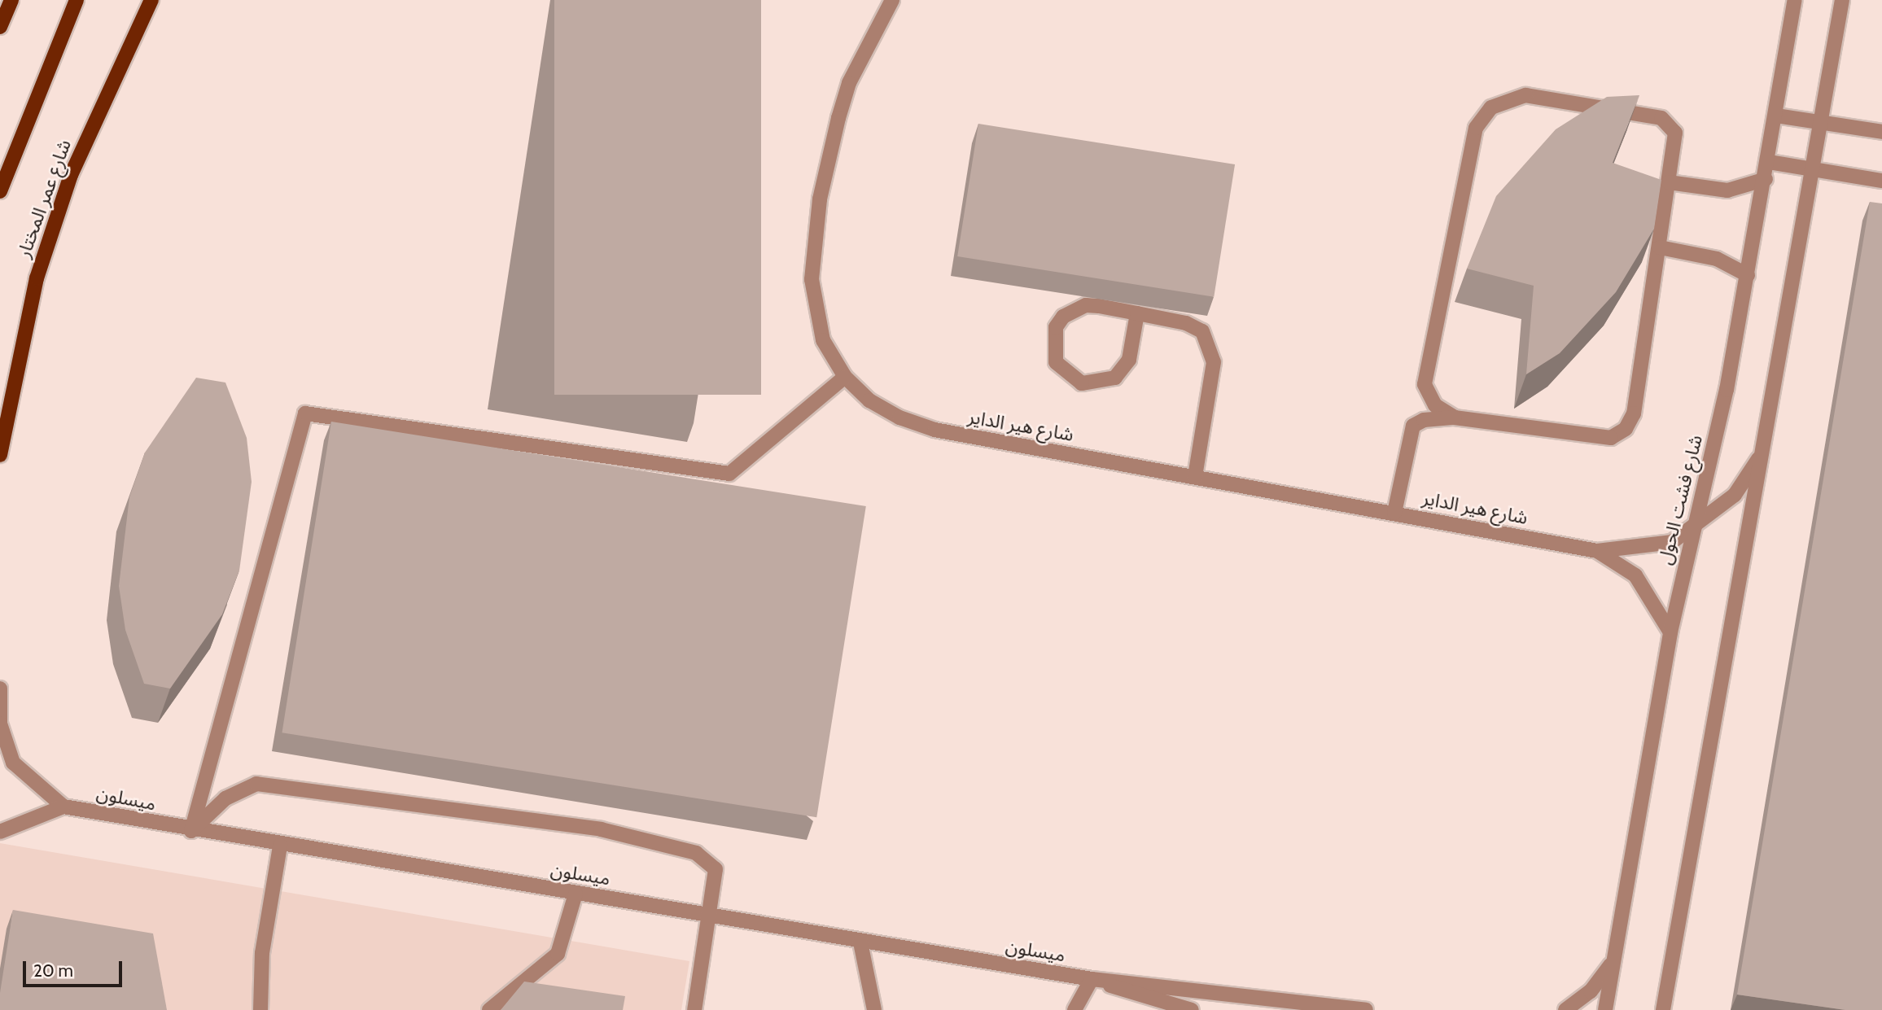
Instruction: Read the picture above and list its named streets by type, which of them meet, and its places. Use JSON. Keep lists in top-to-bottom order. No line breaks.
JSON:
{"streets":{"main road":["شارع عمر المختار"],"street":["شارع هير الداير","شارع فشت الحول","ميسلون"]},"crossings":[["شارع هير الداير","شارع فشت الحول"]],"scale_bar":"20 m"}
